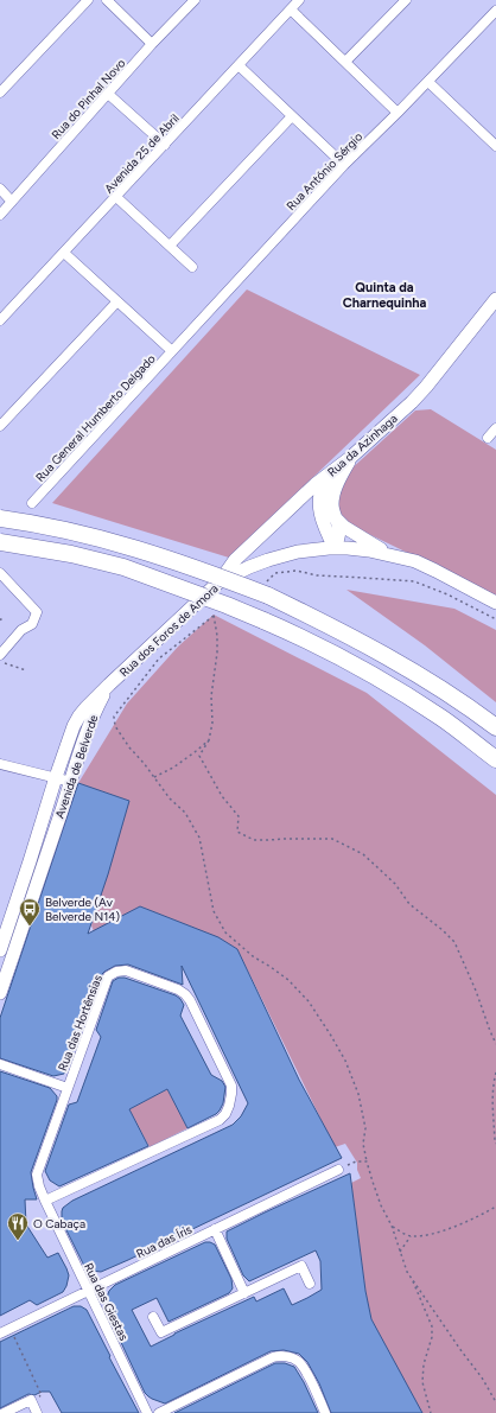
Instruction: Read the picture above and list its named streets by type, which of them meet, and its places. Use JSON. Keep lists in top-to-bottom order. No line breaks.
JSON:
{"streets":{"main road":["Rua da Azinhaga","Rua dos Foros de Amora","Avenida de Belverde"],"street":["Rua do Pinhal Novo","Avenida 25 de Abril","Rua António Sérgio","Rua General Humberto Delgado","Rua das Hortênsias","Rua das Íris","Rua das Giestas"]},"crossings":[["Avenida 25 de Abril","Rua General Humberto Delgado"],["Rua António Sérgio","Rua General Humberto Delgado"],["Rua da Azinhaga","Rua dos Foros de Amora"],["Rua dos Foros de Amora","Avenida de Belverde"],["Rua das Hortênsias","Rua das Giestas"],["Rua das Íris","Rua das Giestas"]],"districts":["Quinta da Charnequinha"],"places":{"bus stop":["Belverde (Av Belverde N14)"],"restaurant":["O Cabaça"]}}
